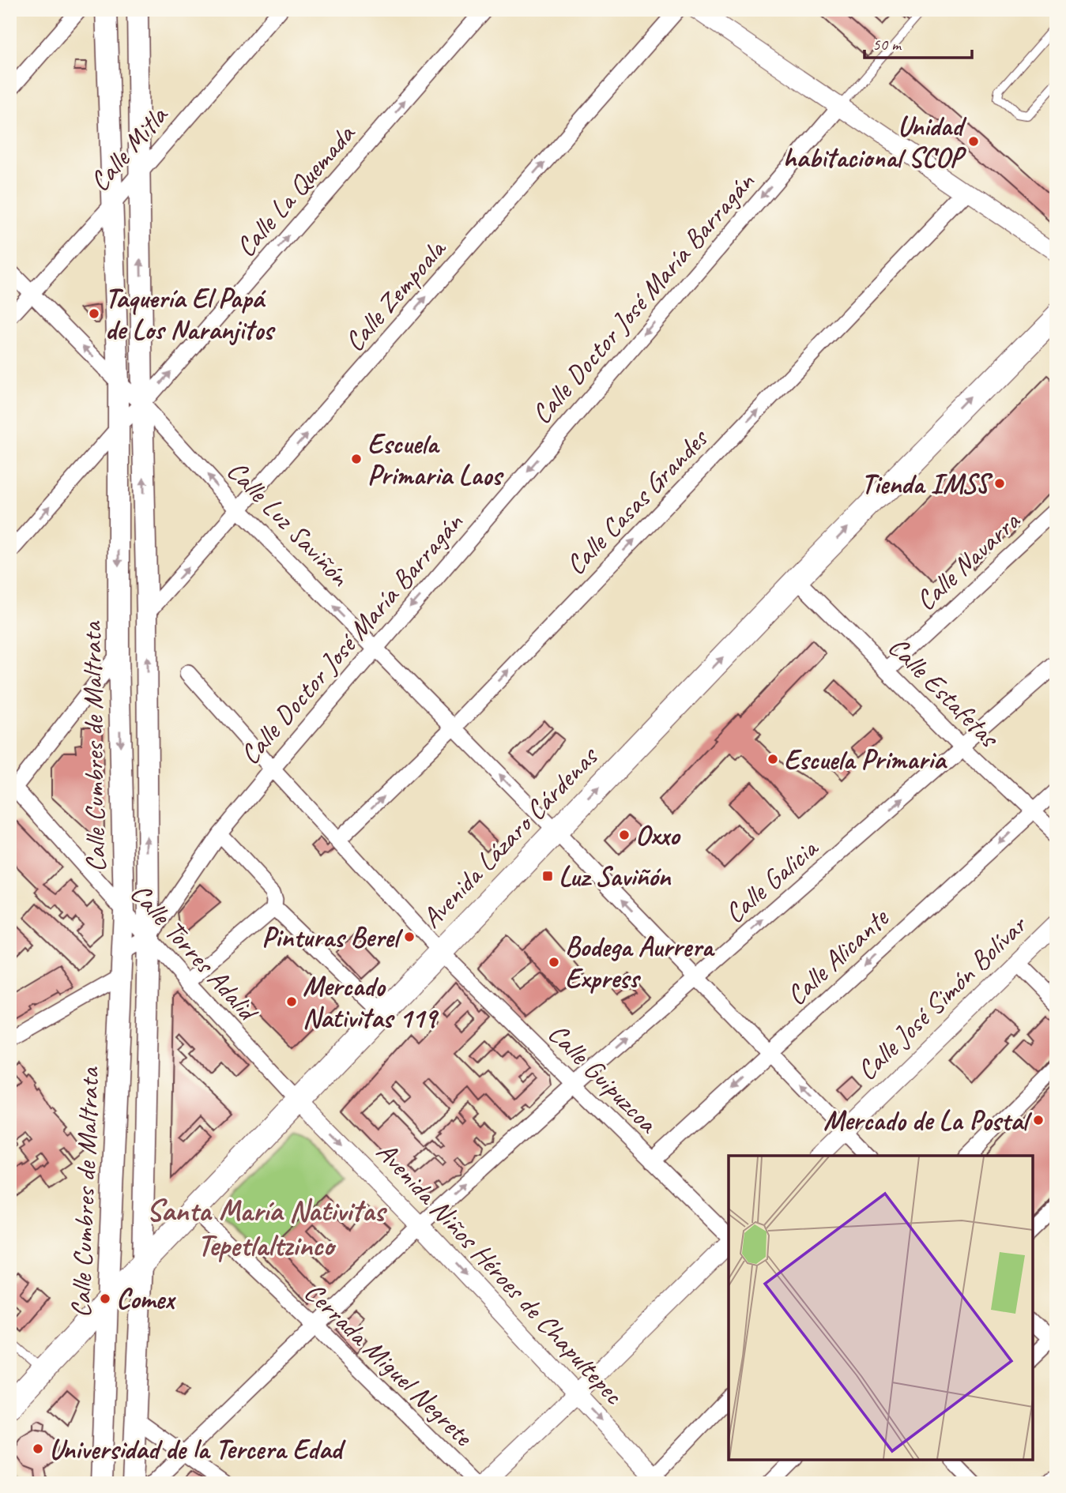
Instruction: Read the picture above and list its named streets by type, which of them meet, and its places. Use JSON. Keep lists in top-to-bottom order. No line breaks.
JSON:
{"streets":{"main road":["Calle Cumbres de Maltrata","Avenida Lázaro Cárdenas"],"street":["Calle Mitla","Calle La Quemada","Calle Zempoala","Calle Doctor José María Barragán","Calle Casas Grandes","Calle Luz Saviñón","Calle Navarra","Calle Estafetas","Calle Galicia","Calle Torres Adalid","Calle Alicante","Calle José Simón Bolívar","Calle Guipuzcoa","Avenida Niños Héroes de Chapultepec","Cerrada Miguel Negrete"]},"crossings":[["Calle Mitla","Calle Luz Saviñón"],["Calle Mitla","Calle Cumbres de Maltrata"],["Calle La Quemada","Calle Luz Saviñón"],["Calle La Quemada","Calle Cumbres de Maltrata"],["Calle Zempoala","Calle Luz Saviñón"],["Calle Zempoala","Calle Cumbres de Maltrata"],["Calle Doctor José María Barragán","Calle Luz Saviñón"],["Calle Doctor José María Barragán","Calle Cumbres de Maltrata"],["Calle Doctor José María Barragán","Calle Torres Adalid"],["Calle Doctor José María Barragán","Calle Guipuzcoa"],["Calle Casas Grandes","Calle Luz Saviñón"],["Calle Casas Grandes","Calle Guipuzcoa"],["Calle Luz Saviñón","Calle Cumbres de Maltrata"],["Calle Luz Saviñón","Avenida Lázaro Cárdenas"],["Calle Luz Saviñón","Calle Galicia"],["Calle Luz Saviñón","Calle Alicante"],["Calle Luz Saviñón","Calle José Simón Bolívar"],["Calle Navarra","Calle Estafetas"],["Calle Estafetas","Avenida Lázaro Cárdenas"],["Calle Estafetas","Calle Galicia"],["Calle Estafetas","Calle Alicante"],["Calle Cumbres de Maltrata","Avenida Lázaro Cárdenas"],["Calle Cumbres de Maltrata","Calle Torres Adalid"],["Avenida Lázaro Cárdenas","Calle Torres Adalid"],["Avenida Lázaro Cárdenas","Calle Guipuzcoa"],["Avenida Lázaro Cárdenas","Avenida Niños Héroes de Chapultepec"],["Avenida Lázaro Cárdenas","Cerrada Miguel Negrete"],["Calle Galicia","Calle Guipuzcoa"],["Calle Galicia","Avenida Niños Héroes de Chapultepec"],["Calle Galicia","Cerrada Miguel Negrete"],["Calle Torres Adalid","Avenida Niños Héroes de Chapultepec"],["Calle Alicante","Calle Guipuzcoa"]],"one_way":["Calle La Quemada","Calle Zempoala","Calle Doctor José María Barragán","Calle Casas Grandes","Calle Luz Saviñón","Avenida Lázaro Cárdenas","Calle Galicia","Calle Alicante","Avenida Niños Héroes de Chapultepec"],"districts":["Santa María Nativitas Tepetlaltzinco"],"places":{"other":["Unidad habitacional SCOP","Taquería El Papá de Los Naranjitos","Escuela Primaria Laos","Tienda IMSS","Escuela Primaria","Oxxo","Pinturas Berel","Bodega Aurrera Express","Mercado Nativitas 119","Mercado de La Postal","Comex","Universidad de la Tercera Edad"],"transit":["Luz Saviñón"]},"scale_bar":"50 m"}
